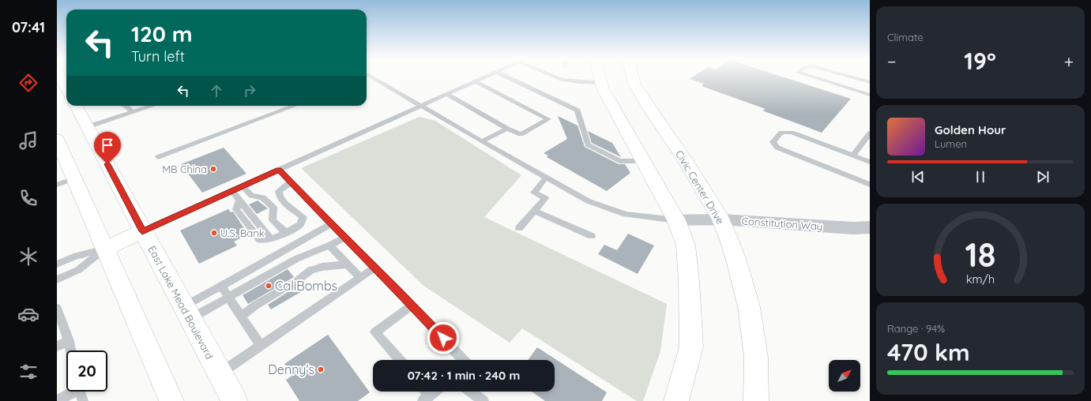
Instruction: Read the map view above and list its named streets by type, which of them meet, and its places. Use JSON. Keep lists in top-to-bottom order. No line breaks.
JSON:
{"streets":{"main road":["Civic Center Drive","East Lake Mead Boulevard"],"street":["Constitution Way"]},"crossings":[["Civic Center Drive","Constitution Way"]],"places":["MB China","U.S. Bank","CaliBombs","Denny's"],"north":"top right","page":{"tabs":"07:41","tile":["Climate",["Range · 94%","470 km"]],"turn":["120 m","Turn left"],"heat":["−","19°","+"],"song":["Golden Hour","Lumen"],"limit":"20","trip":"07:42 · 1 min · 240 m","gauge":["18","km/h"]}}
